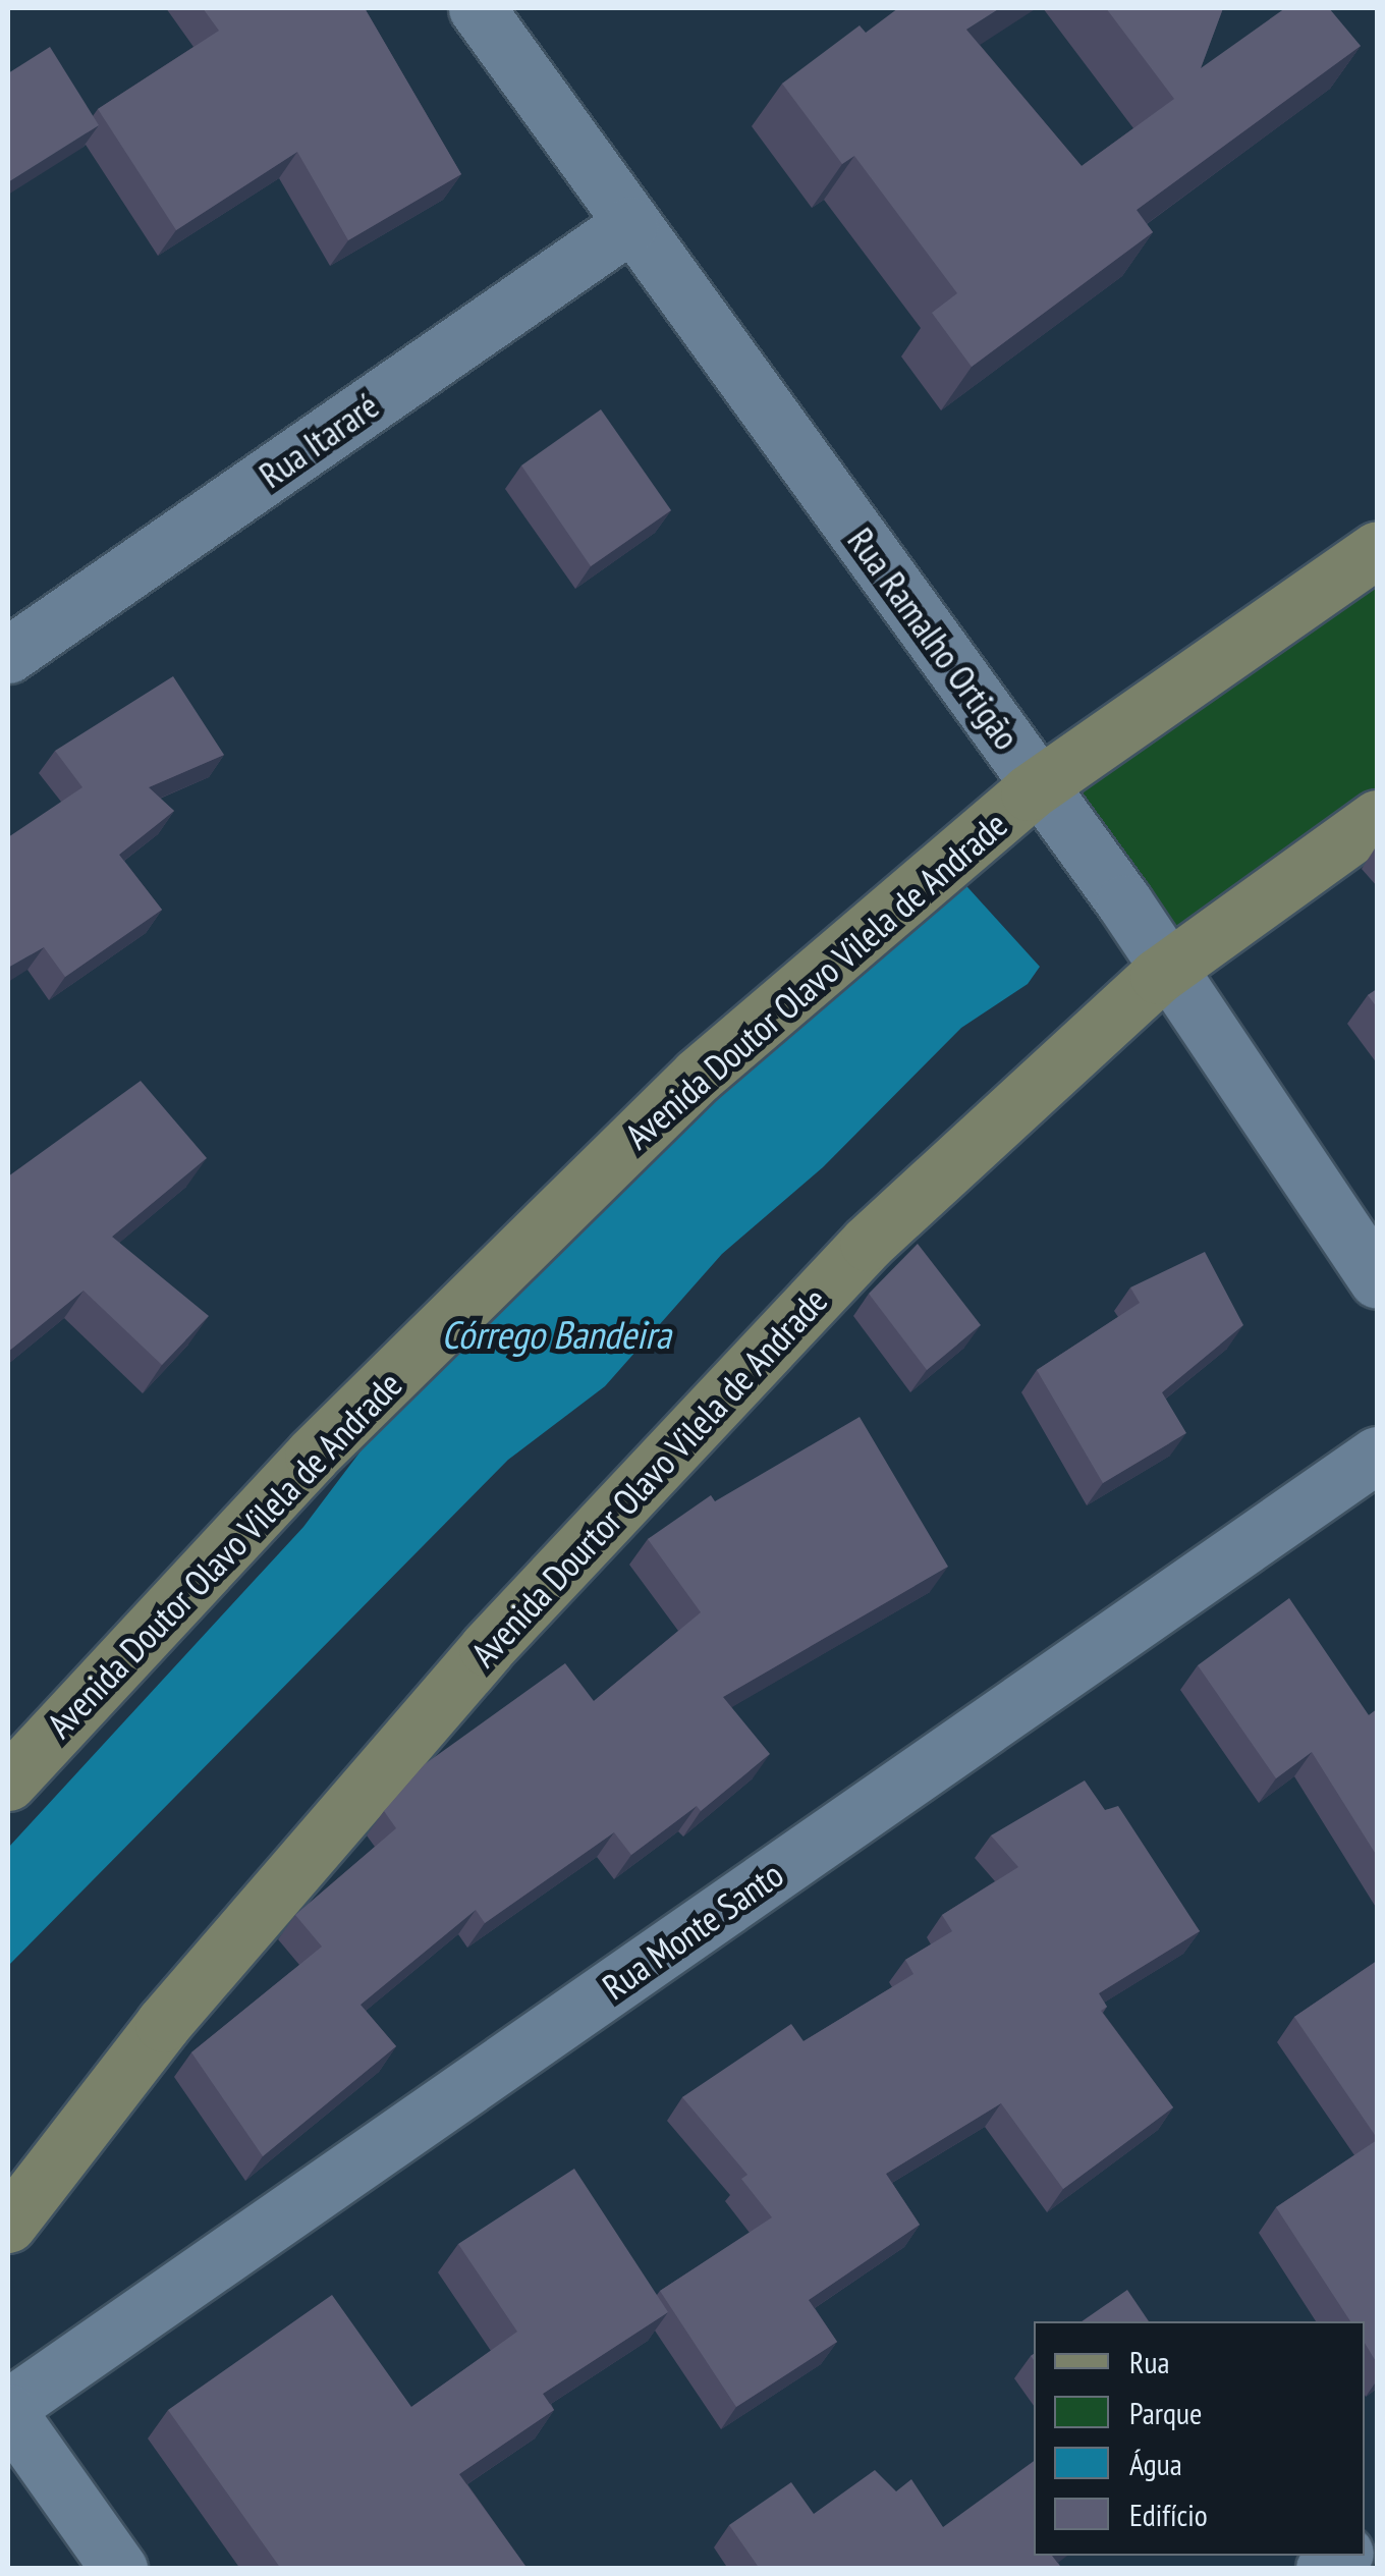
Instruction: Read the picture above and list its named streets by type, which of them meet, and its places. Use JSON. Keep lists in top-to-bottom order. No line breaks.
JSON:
{"streets":{"main road":["Avenida Doutor Olavo Vilela de Andrade","Avenida Dourtor Olavo Vilela de Andrade"],"street":["Rua Itararé","Rua Ramalho Ortigão","Rua Monte Santo"]},"crossings":[["Rua Itararé","Rua Ramalho Ortigão"],["Rua Ramalho Ortigão","Avenida Doutor Olavo Vilela de Andrade"],["Rua Ramalho Ortigão","Avenida Dourtor Olavo Vilela de Andrade"]],"water":["Córrego Bandeira"],"legend":["Rua","Parque","Água","Edifício"]}
